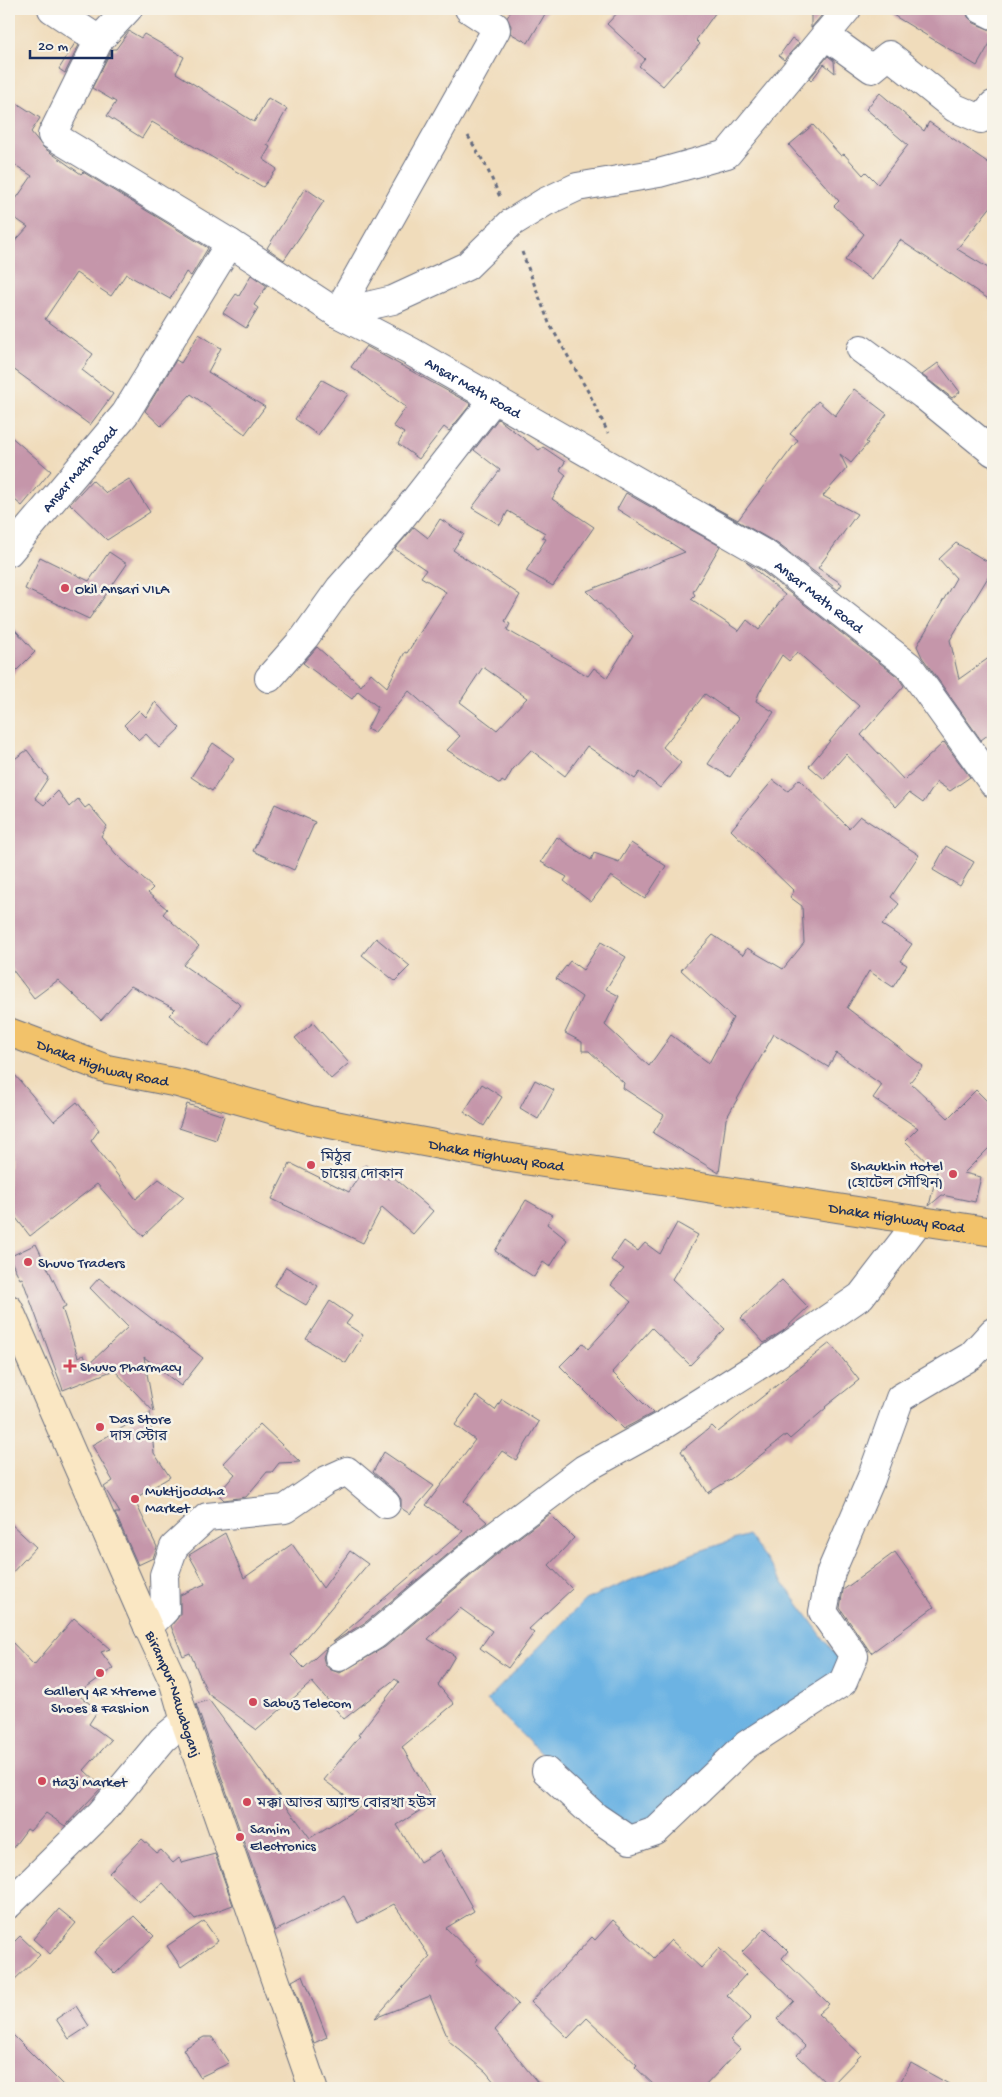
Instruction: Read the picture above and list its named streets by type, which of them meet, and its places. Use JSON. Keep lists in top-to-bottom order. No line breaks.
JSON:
{"streets":{"main road":["Dhaka Highway Road","Birampur-Nawabganj"],"street":["Ansar Math Road"]},"places":{"other":["Okil Ansari VILA","মিঠুর চায়ের দোকান","Shaukhin Hotel (হোটেল সৌখিন)","Shuvo Traders","Das Store দাস স্টোর","Muktijoddha Market","Gallery 4R Xtreme Shoes & Fashion","Sabuz Telecom","Hazi Market","মক্কা আতর অ্যান্ড বোরখা হউস","Samim Electronics"],"health":["Shuvo Pharmacy"]},"scale_bar":"20 m"}
